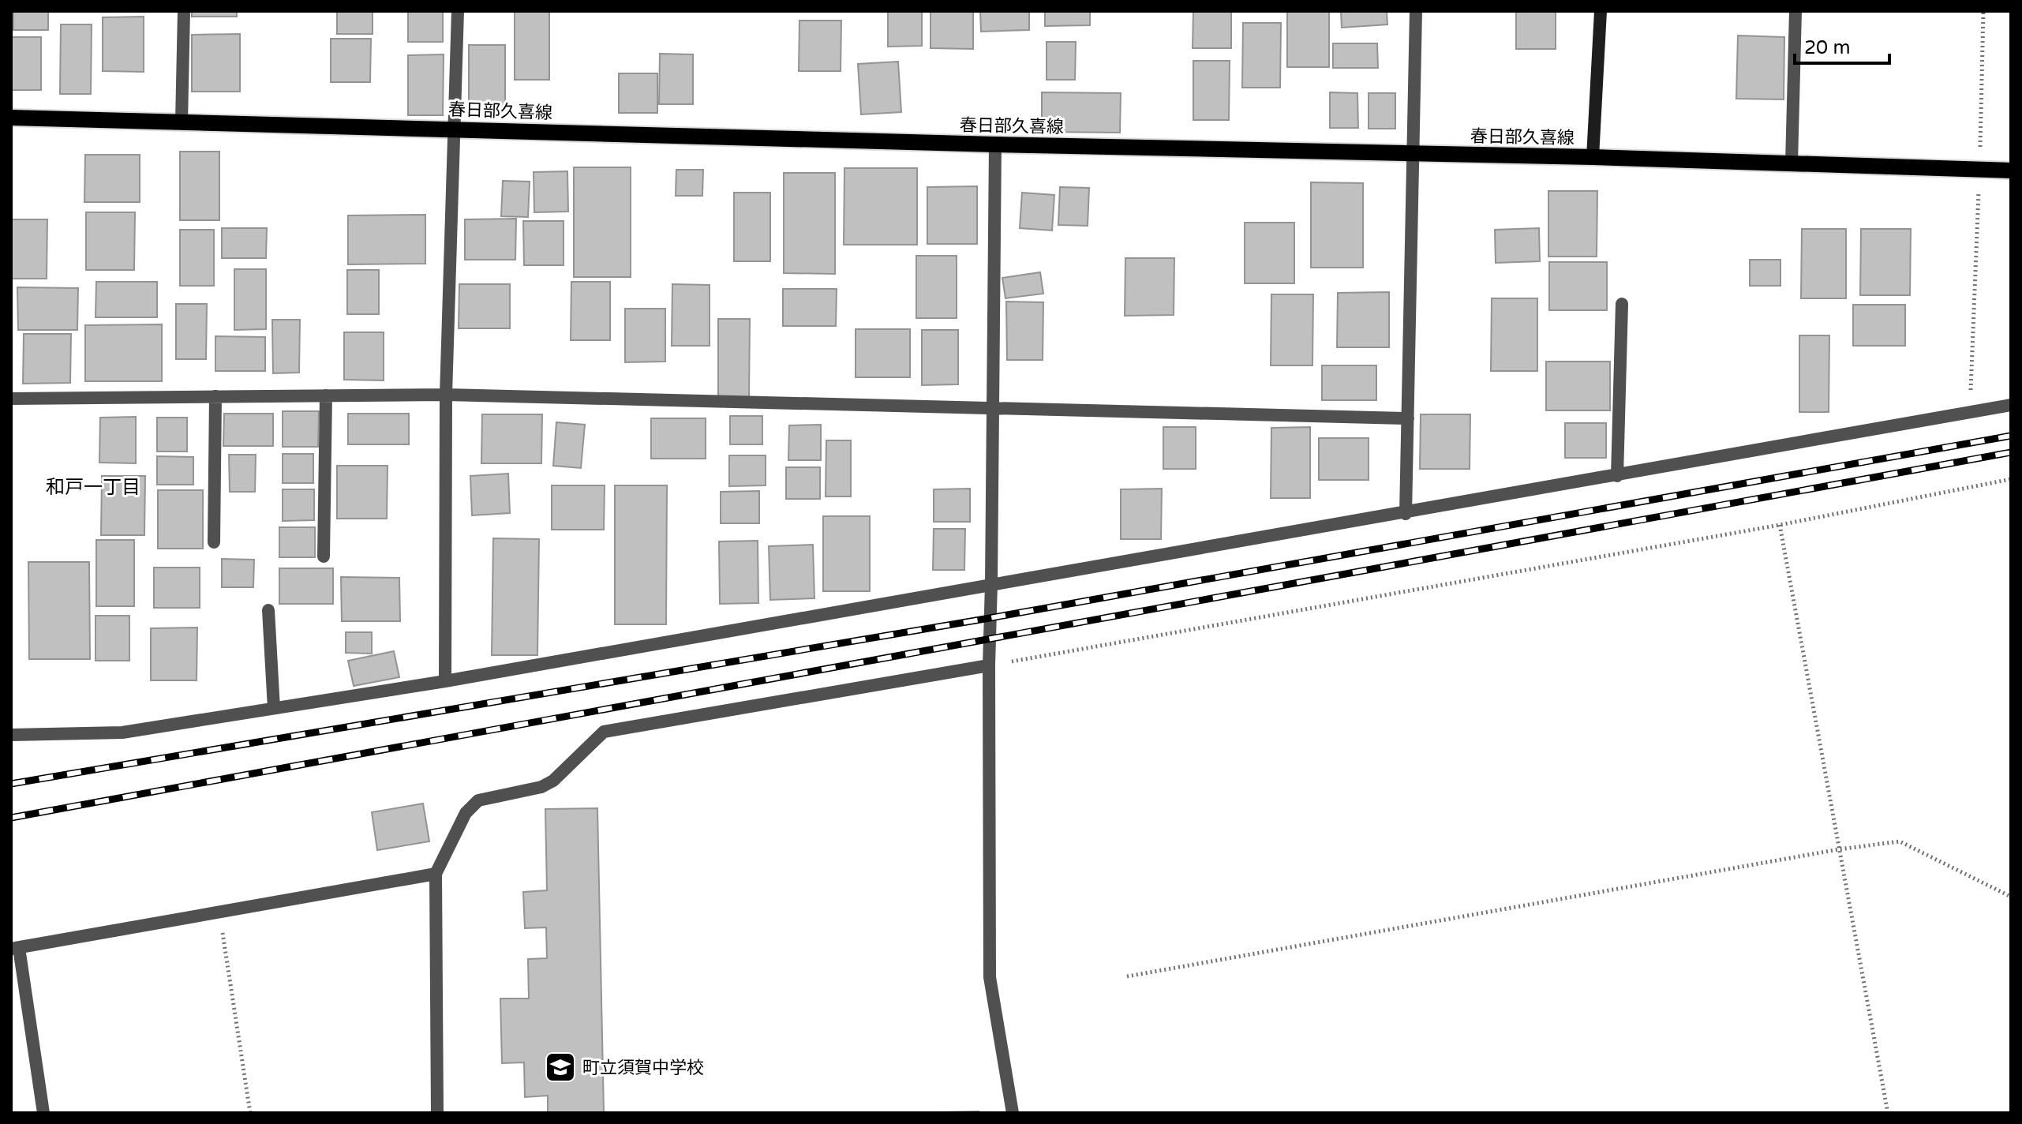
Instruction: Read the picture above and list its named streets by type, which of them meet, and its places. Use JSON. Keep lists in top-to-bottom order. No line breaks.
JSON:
{"streets":{"main road":["春日部久喜線"]},"districts":["和戸一丁目"],"places":{"school or university":["町立須賀中学校"]},"scale_bar":"20 m"}
